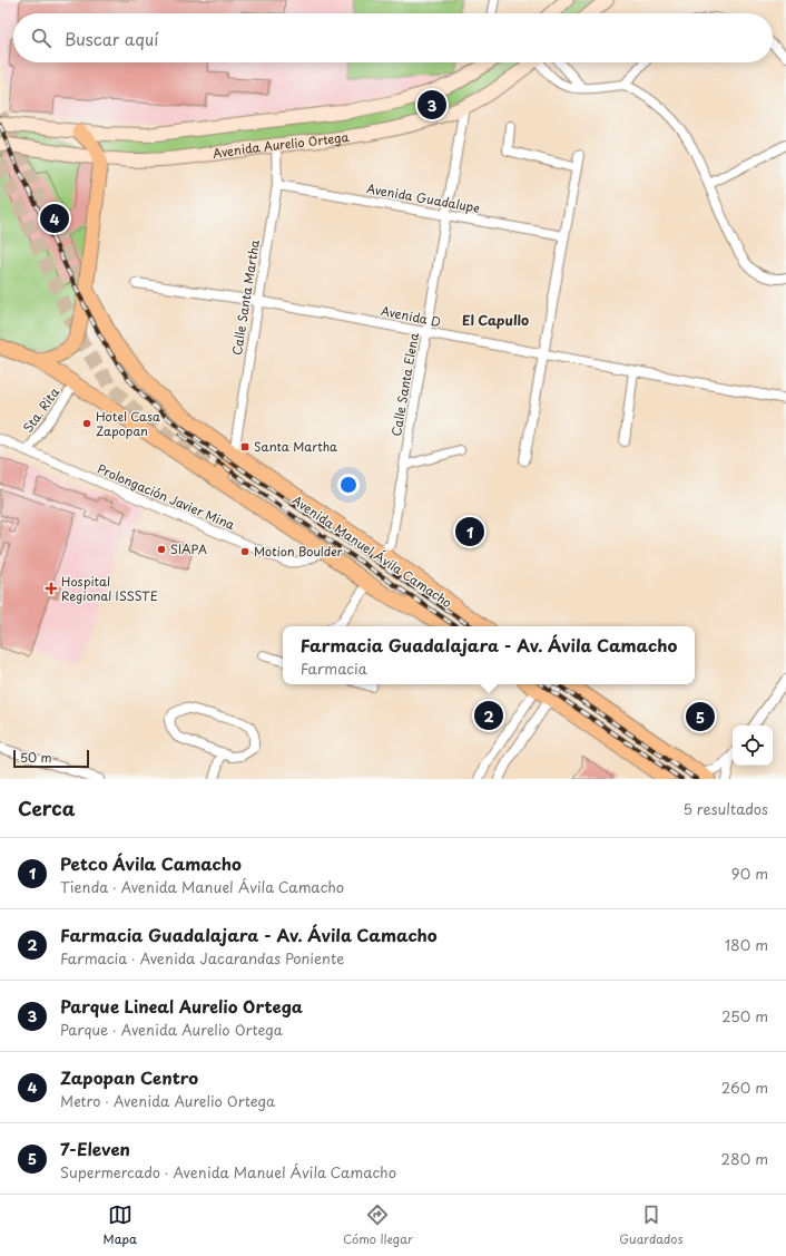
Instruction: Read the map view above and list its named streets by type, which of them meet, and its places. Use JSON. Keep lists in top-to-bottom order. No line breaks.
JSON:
{"streets":{"main road":["Avenida Aurelio Ortega","Avenida Manuel Ávila Camacho"],"street":["Avenida Guadalupe","Calle Santa Martha","Avenida D","Calle Santa Elena","Sta. Rita","Prolongación Javier Mina"]},"crossings":[["Avenida Aurelio Ortega","Calle Santa Martha"],["Avenida Aurelio Ortega","Calle Santa Elena"],["Avenida Guadalupe","Calle Santa Martha"],["Avenida Guadalupe","Calle Santa Elena"],["Calle Santa Martha","Avenida D"],["Avenida D","Calle Santa Elena"],["Sta. Rita","Prolongación Javier Mina"]],"districts":["El Capullo"],"places":{"other":["Hotel Casa Zapopan","SIAPA","Motion Boulder"],"transit":["Santa Martha"],"health":["Hospital Regional ISSSTE"]},"scale_bar":"50 m","page":{"search":"Buscar aquí","pins":["3","4","1","2","5"],"popup":["Farmacia Guadalajara - Av. Ávila Camacho","Farmacia"],"scale":"50 m","heading":["Cerca","5 resultados"],"list":[{"mark":"1","name":"Petco Ávila Camacho","note":"Tienda · Avenida Manuel Ávila Camacho","value":"90 m"},{"mark":"2","name":"Farmacia Guadalajara - Av. Ávila Camacho","note":"Farmacia · Avenida Jacarandas Poniente","value":"180 m"},{"mark":"3","name":"Parque Lineal Aurelio Ortega","note":"Parque · Avenida Aurelio Ortega","value":"250 m"},{"mark":"4","name":"Zapopan Centro","note":"Metro · Avenida Aurelio Ortega","value":"260 m"},{"mark":"5","name":"7-Eleven","note":"Supermercado · Avenida Manuel Ávila Camacho","value":"280 m"}],"nav":["Mapa","Cómo llegar","Guardados"]}}
